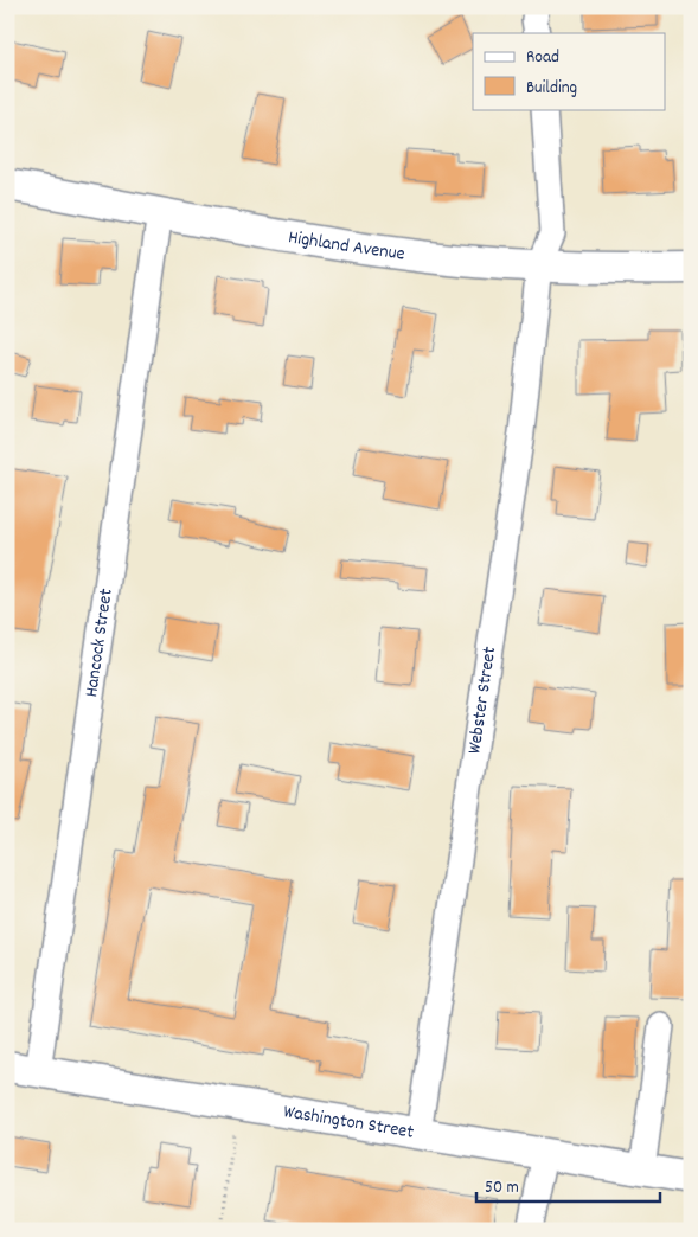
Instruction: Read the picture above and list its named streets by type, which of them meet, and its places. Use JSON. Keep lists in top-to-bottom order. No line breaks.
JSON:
{"streets":{"main road":["Highland Avenue","Washington Street"],"street":["Hancock Street","Webster Street"]},"crossings":[["Highland Avenue","Hancock Street"],["Highland Avenue","Webster Street"],["Hancock Street","Washington Street"],["Webster Street","Washington Street"]],"legend":["Road","Building"],"scale_bar":"50 m"}
